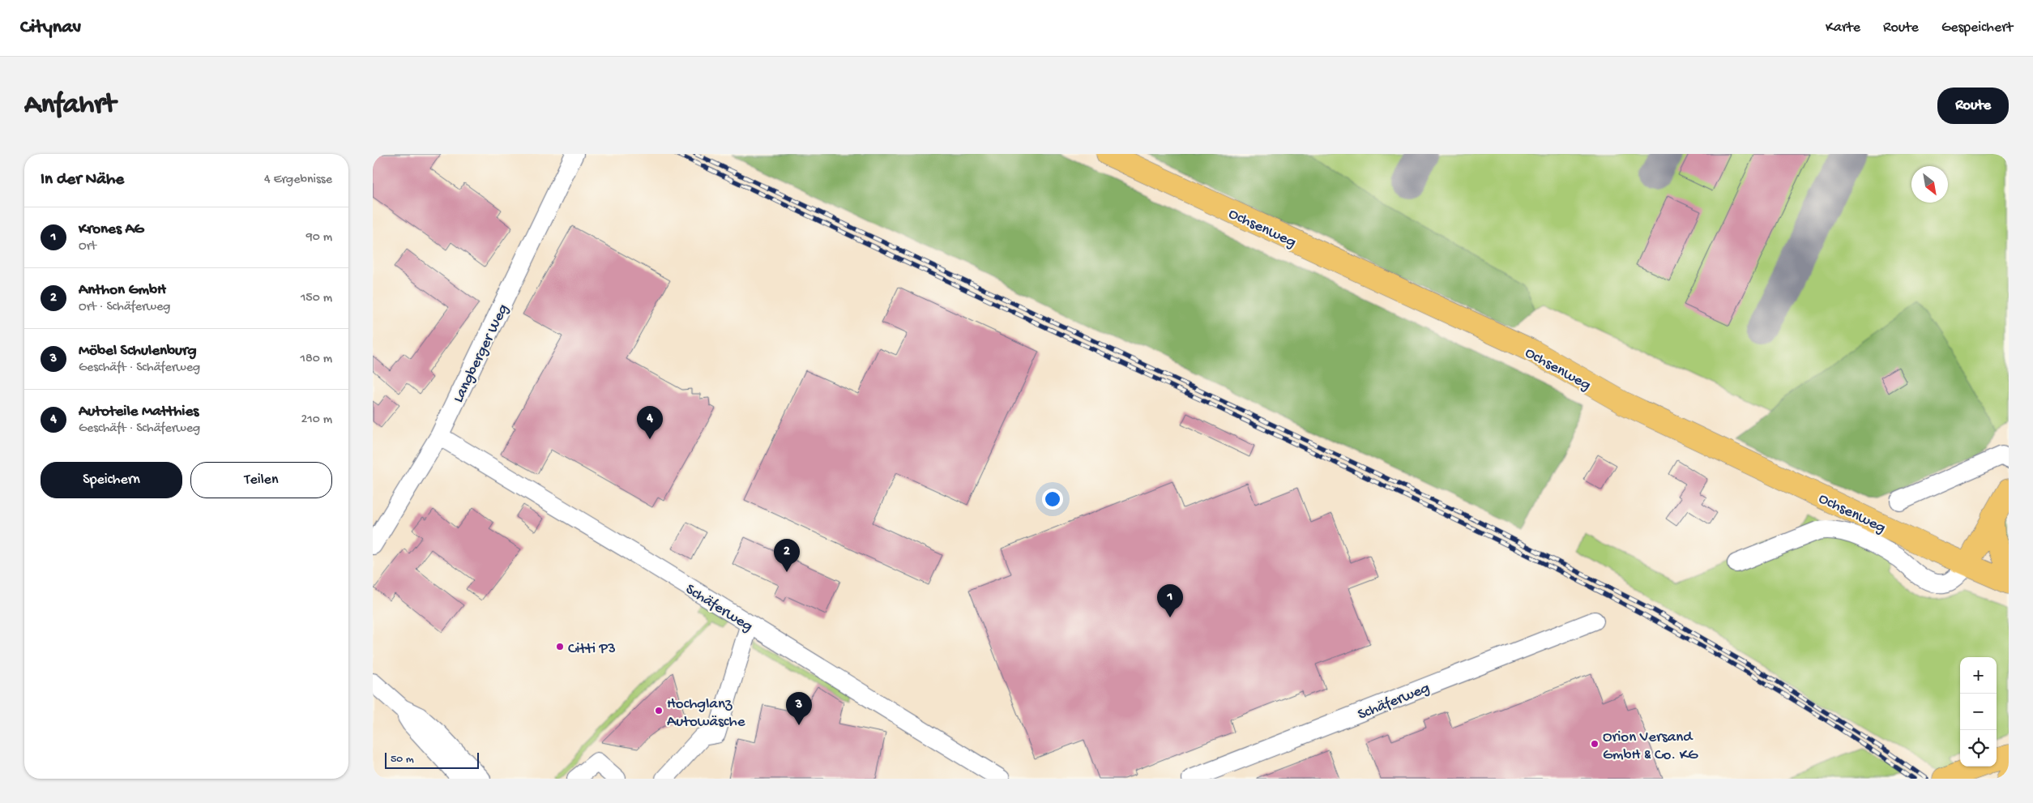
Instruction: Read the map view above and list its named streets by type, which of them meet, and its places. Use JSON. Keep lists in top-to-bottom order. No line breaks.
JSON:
{"streets":{"main road":["Ochsenweg"],"street":["Langberger Weg","Schäferweg"]},"crossings":[["Langberger Weg","Schäferweg"]],"places":["Citti P3","Hochglanz Autowäsche","Orion Versand GmbH & Co. KG"],"scale_bar":"50 m","north":"bottom right","page":{"header":"Citynav","nav":["Karte","Route","Gespeichert"],"buttons":["Route",["Speichern","Teilen"]],"title":"Anfahrt","heading":["In der Nähe","4 Ergebnisse"],"list":[{"mark":"1","name":"Krones AG","note":"Ort","value":"90 m"},{"mark":"2","name":"Anthon GmbH","note":"Ort · Schäferweg","value":"150 m"},{"mark":"3","name":"Möbel Schulenburg","note":"Geschäft · Schäferweg","value":"180 m"},{"mark":"4","name":"Autoteile Matthies","note":"Geschäft · Schäferweg","value":"210 m"}],"pins":["4","2","1","3"],"map_buttons":["+","−"],"scale":"50 m"}}
